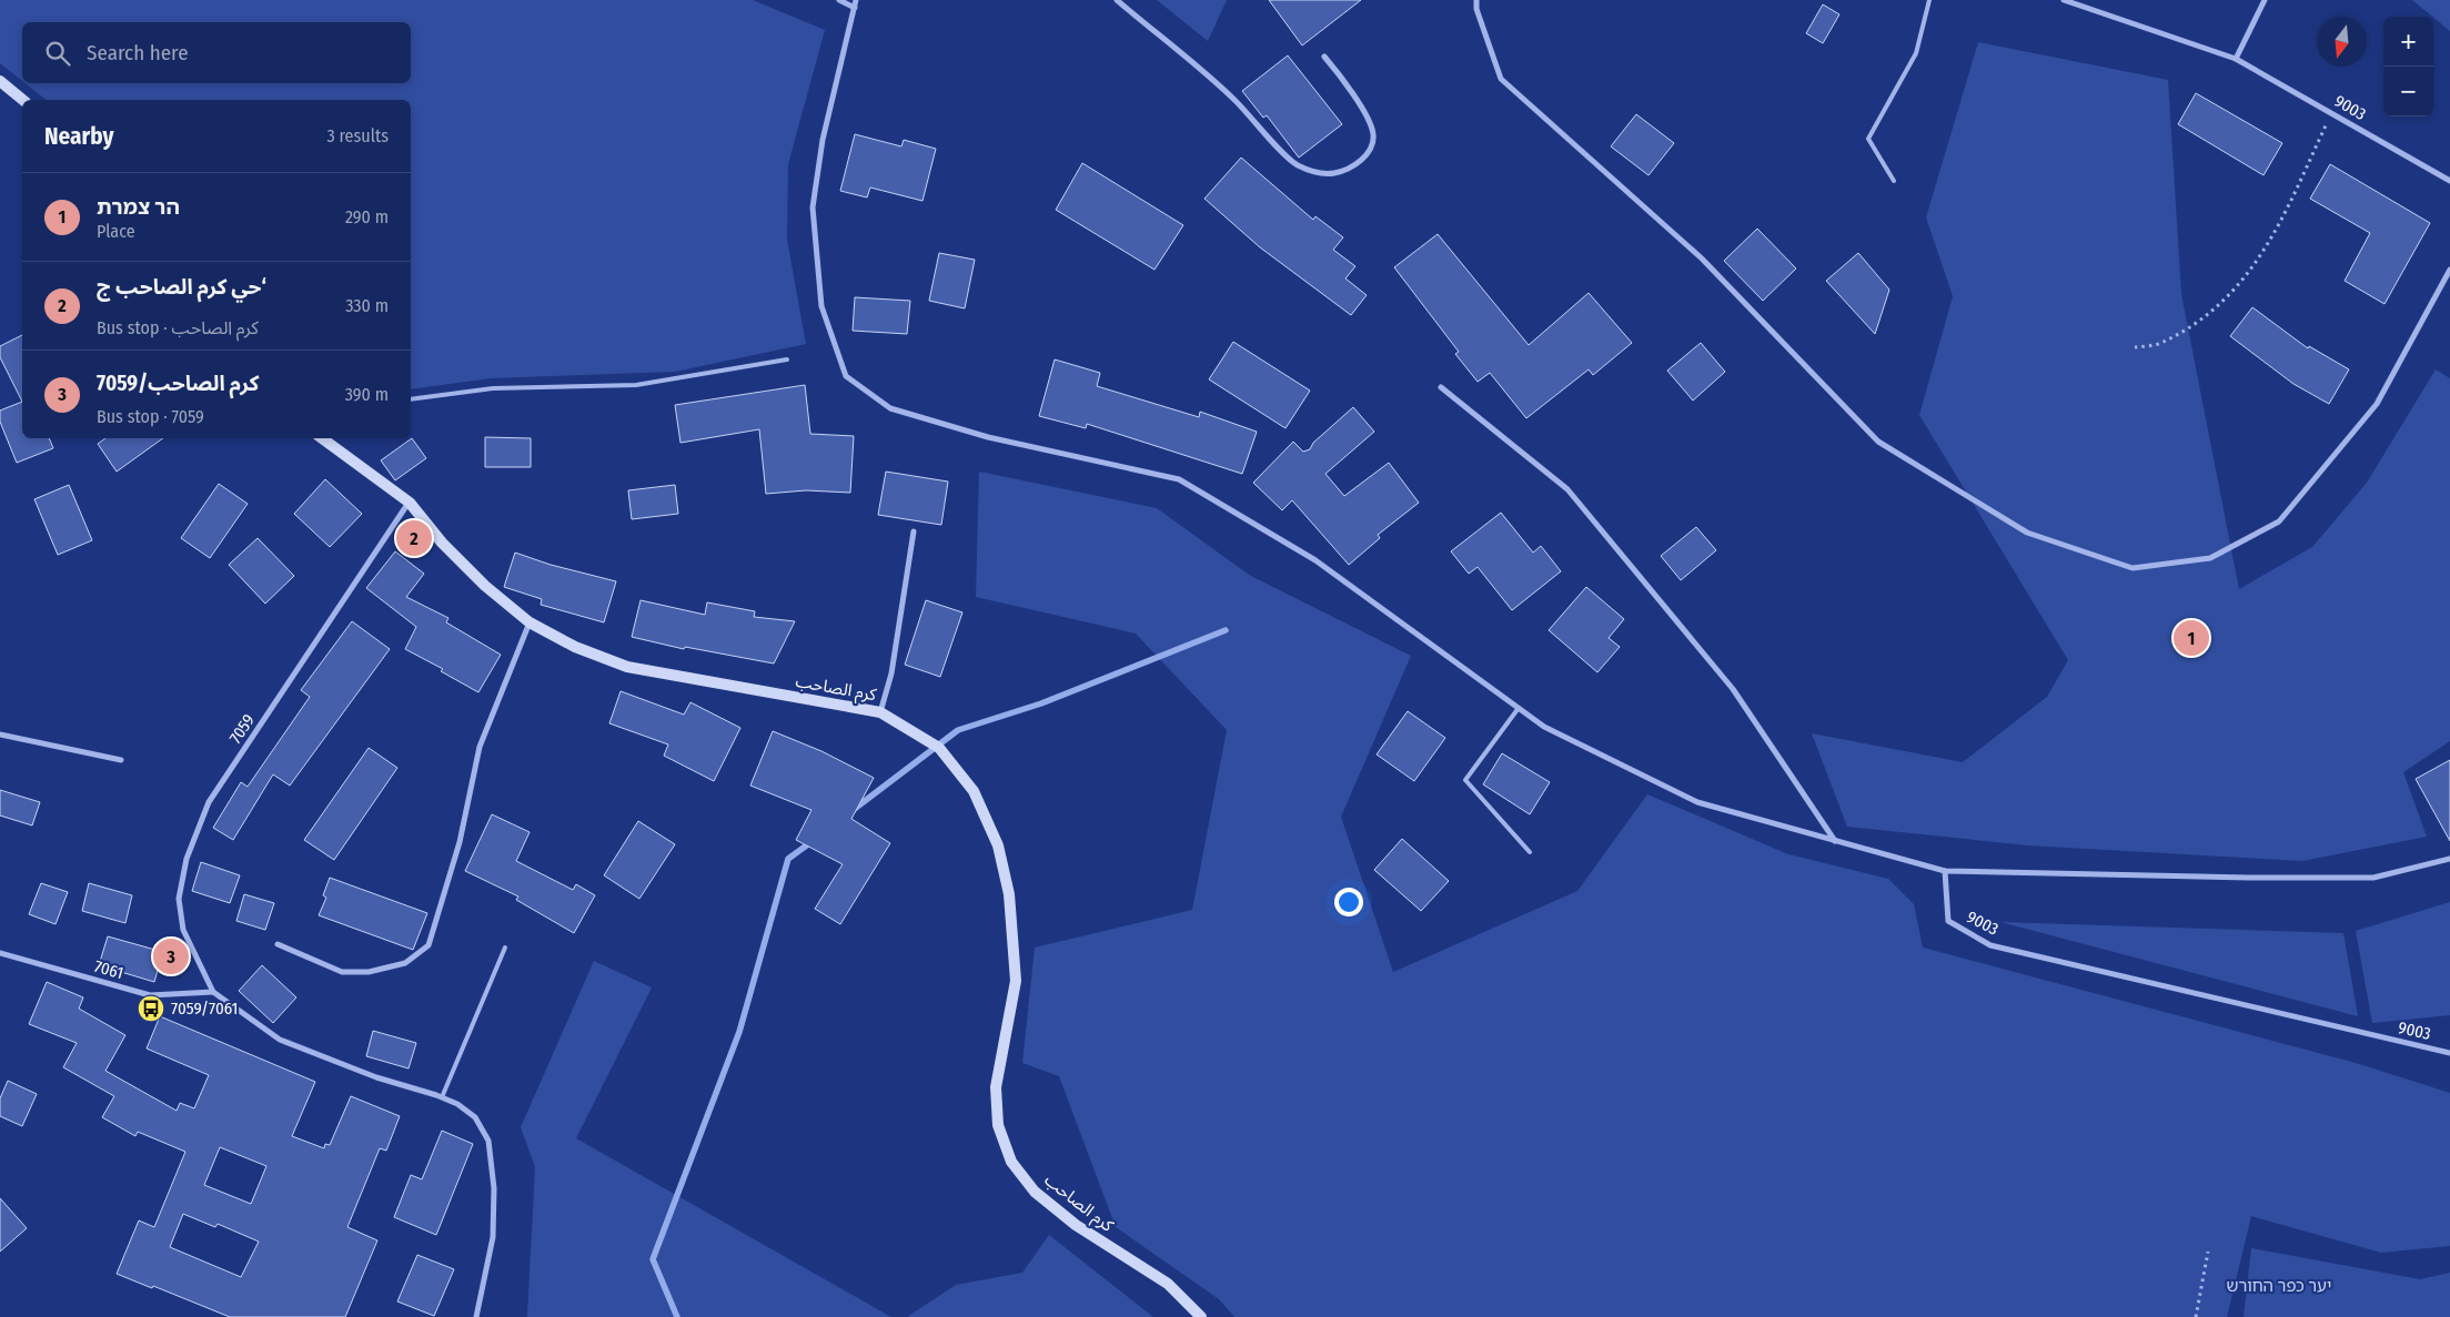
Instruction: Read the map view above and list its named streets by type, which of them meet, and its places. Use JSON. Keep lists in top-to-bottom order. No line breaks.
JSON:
{"streets":{"street":["9003","كرم الصاحب","7059","7061"]},"crossings":[["كرم الصاحب","7059"],["7059","7061"]],"parks":["יער כפר החורש"],"places":{"bus stop":["7059/7061"]},"north":"bottom","page":{"map_buttons":["+","−"],"search":"Search here","heading":["Nearby","3 results"],"list":[{"mark":"1","name":"הר צמרת","note":"Place","value":"290 m"},{"mark":"2","name":"حي كرم الصاحب ج‘","note":"Bus stop · كرم الصاحب","value":"330 m"},{"mark":"3","name":"كرم الصاحب/7059","note":"Bus stop · 7059","value":"390 m"}],"pins":["2","1","3"]}}
